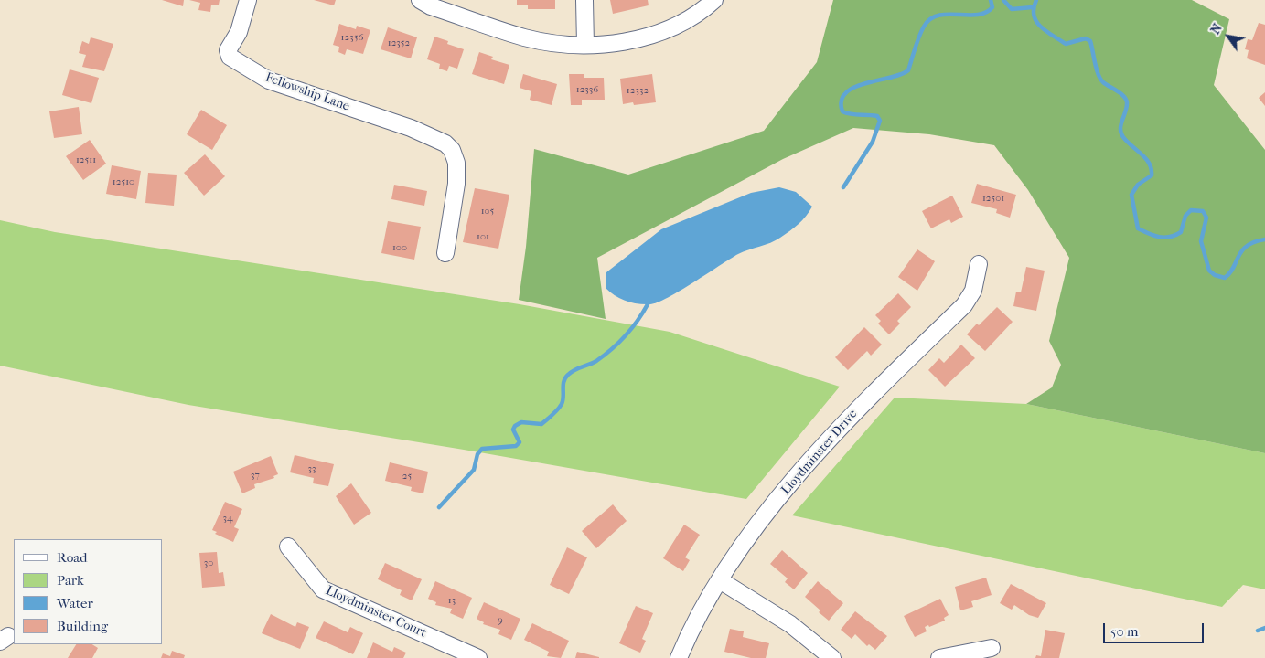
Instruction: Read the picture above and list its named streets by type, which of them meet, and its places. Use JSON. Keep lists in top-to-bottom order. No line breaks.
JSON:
{"streets":{"street":["Fellowship Lane","Lloydminster Drive","Lloydminster Court"]},"house_numbers":["12356","12352","12336","12332","12511","12510","12501","105","101","100","33","37","25","34","30","13","9"],"legend":["Road","Park","Water","Building"],"scale_bar":"50 m","north":"top left"}
